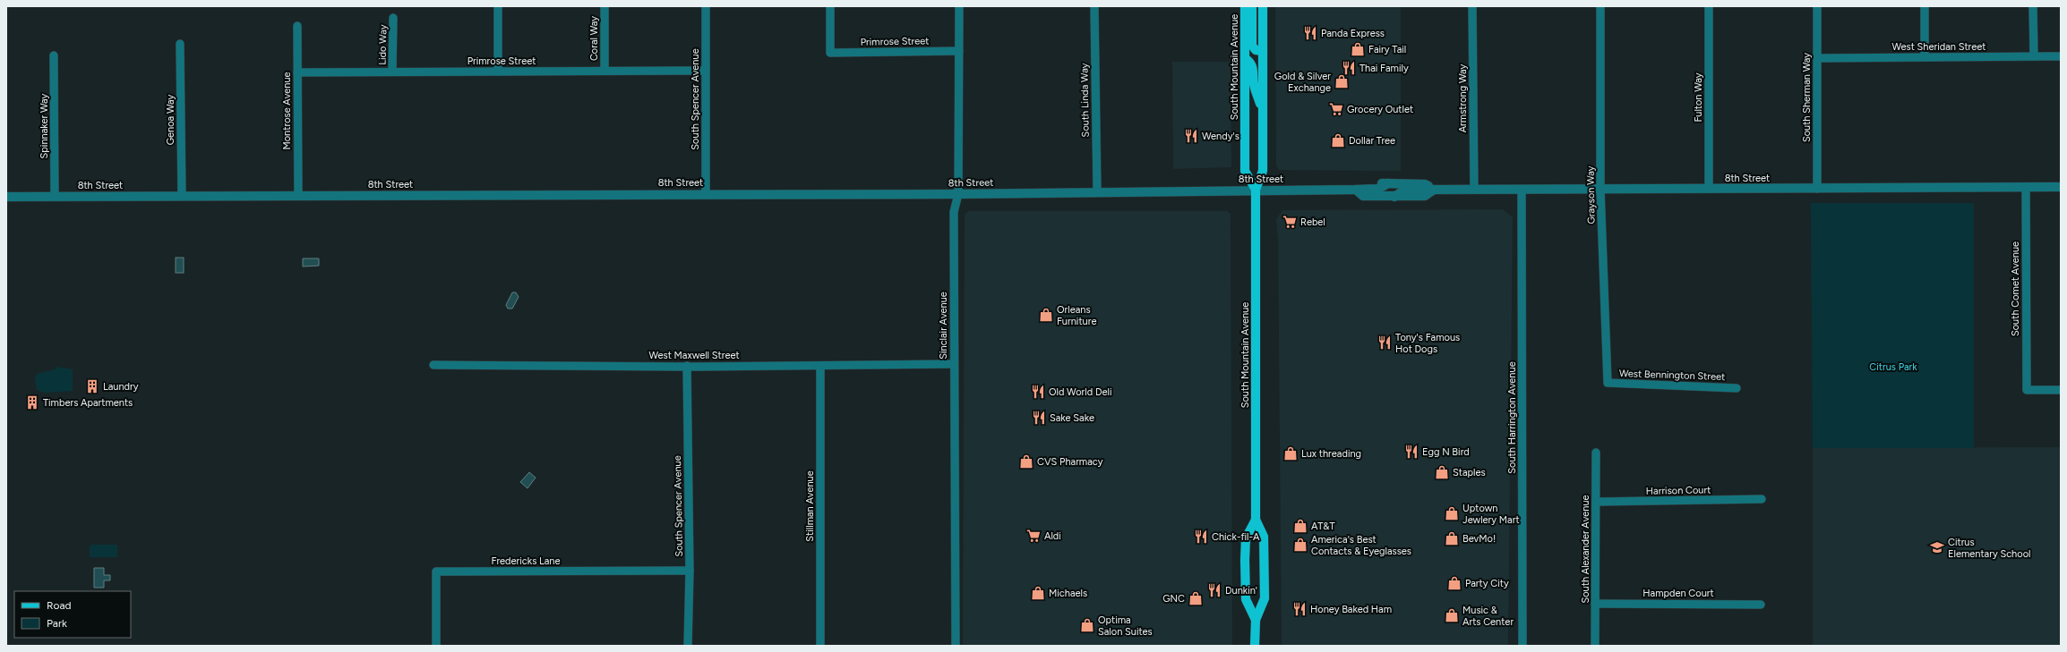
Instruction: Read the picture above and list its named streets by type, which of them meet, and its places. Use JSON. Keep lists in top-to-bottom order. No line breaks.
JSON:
{"streets":{"main road":["South Mountain Avenue"],"street":["Coral Way","Primrose Street","Lido Way","West Sheridan Street","Fulton Way","South Sherman Way","Armstrong Way","South Spencer Avenue","South Linda Way","Montrose Avenue","Genoa Way","Spinnaker Way","8th Street","Grayson Way","South Comet Avenue","Sinclair Avenue","West Maxwell Street","West Bennington Street","South Harrington Avenue","Harrison Court","Stillman Avenue","South Alexander Avenue","Fredericks Lane","Hampden Court"]},"crossings":[["Coral Way","Primrose Street"],["Primrose Street","Lido Way"],["Primrose Street","South Spencer Avenue"],["Primrose Street","Montrose Avenue"],["Primrose Street","Sinclair Avenue"],["West Sheridan Street","South Sherman Way"],["South Mountain Avenue","8th Street"],["Fulton Way","8th Street"],["South Sherman Way","8th Street"],["Armstrong Way","8th Street"],["South Spencer Avenue","8th Street"],["South Spencer Avenue","West Maxwell Street"],["South Spencer Avenue","Fredericks Lane"],["South Linda Way","8th Street"],["Montrose Avenue","8th Street"],["Genoa Way","8th Street"],["Spinnaker Way","8th Street"],["8th Street","Grayson Way"],["8th Street","South Comet Avenue"],["8th Street","Sinclair Avenue"],["8th Street","South Harrington Avenue"],["Grayson Way","West Bennington Street"],["Sinclair Avenue","West Maxwell Street"],["West Maxwell Street","Stillman Avenue"],["Harrison Court","South Alexander Avenue"],["South Alexander Avenue","Hampden Court"]],"parks":["Citrus Park"],"places":{"restaurant":["Panda Express","Thai Family","Wendy's","Tony's Famous Hot Dogs","Old World Deli","Sake Sake","Egg N Bird","Chick-fil-A","Dunkin'","Honey Baked Ham"],"shop":["Fairy Tail","Gold & Silver Exchange","Dollar Tree","Orleans Furniture","Lux threading","CVS Pharmacy","Staples","Uptown Jewlery Mart","AT&T","BevMo!","America's Best Contacts & Eyeglasses","Party City","Michaels","GNC","Music & Arts Center","Optima Salon Suites"],"supermarket":["Grocery Outlet","Rebel","Aldi"],"building":["Laundry","Timbers Apartments"],"school or university":["Citrus Elementary School"]},"legend":["Road","Park"]}
